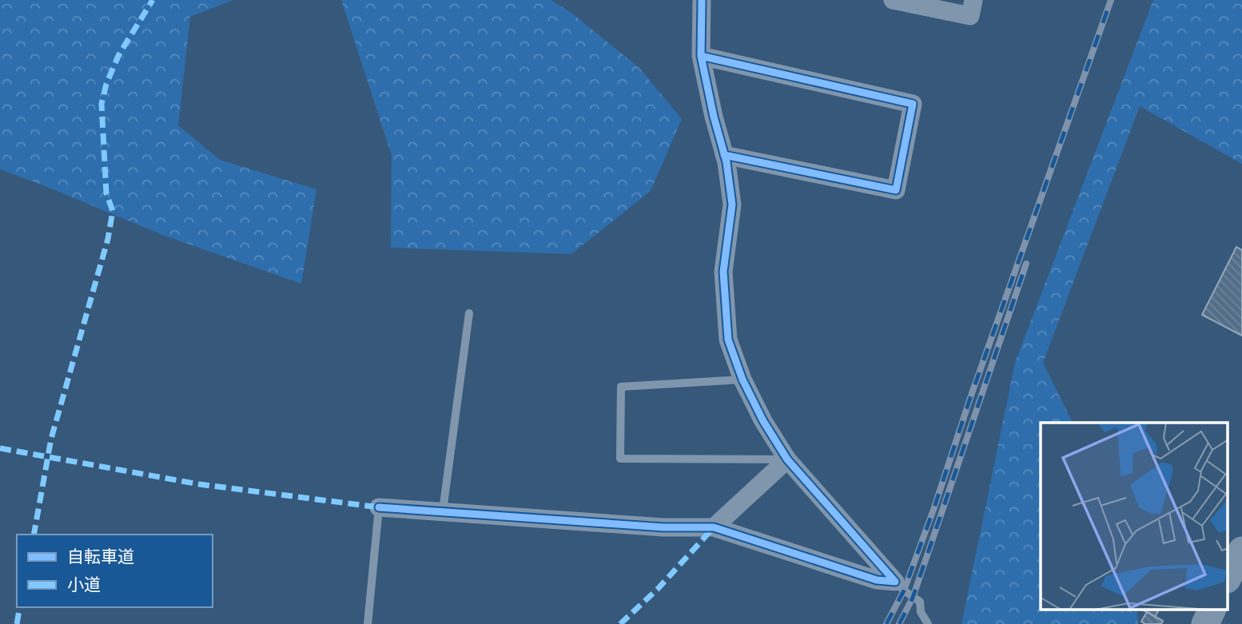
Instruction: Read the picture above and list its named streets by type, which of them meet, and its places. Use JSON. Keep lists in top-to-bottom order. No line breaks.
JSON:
{"legend":["自転車道","小道"]}
